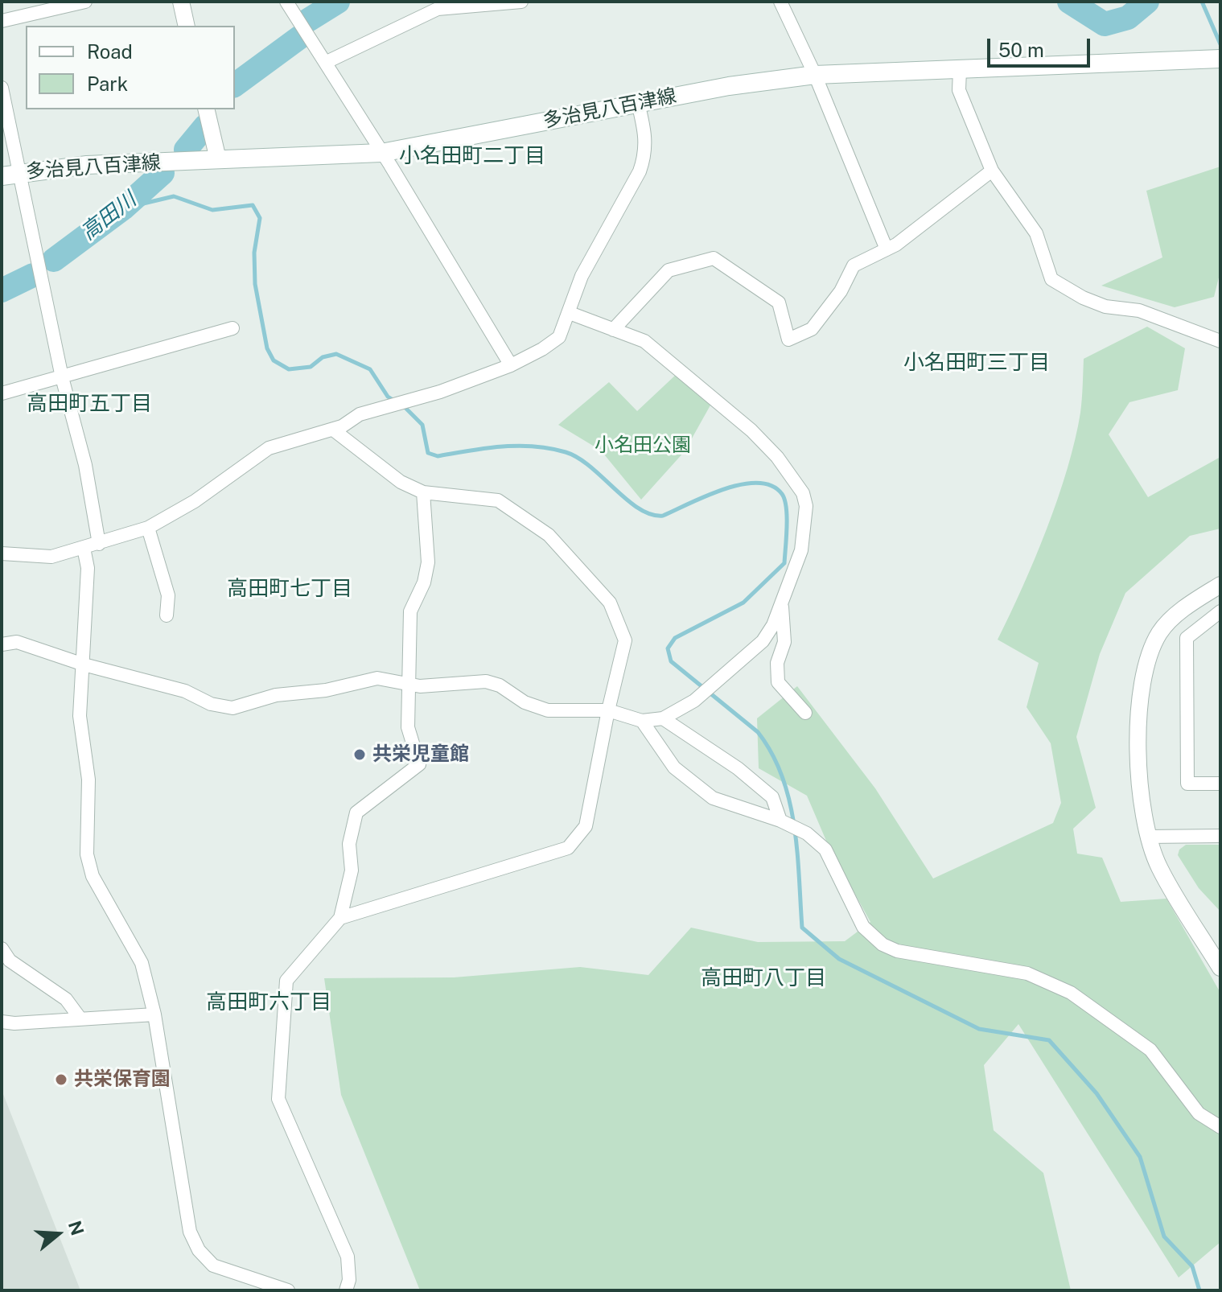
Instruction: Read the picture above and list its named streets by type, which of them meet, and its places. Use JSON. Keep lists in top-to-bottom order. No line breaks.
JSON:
{"streets":{"main road":["多治見八百津線"]},"districts":["小名田町二丁目","小名田町三丁目","高田町五丁目","高田町七丁目","高田町八丁目","高田町六丁目"],"water":["高田川"],"parks":["小名田公園"],"places":["共栄児童館","共栄保育園"],"legend":["Road","Park"],"scale_bar":"50 m","north":"right"}
